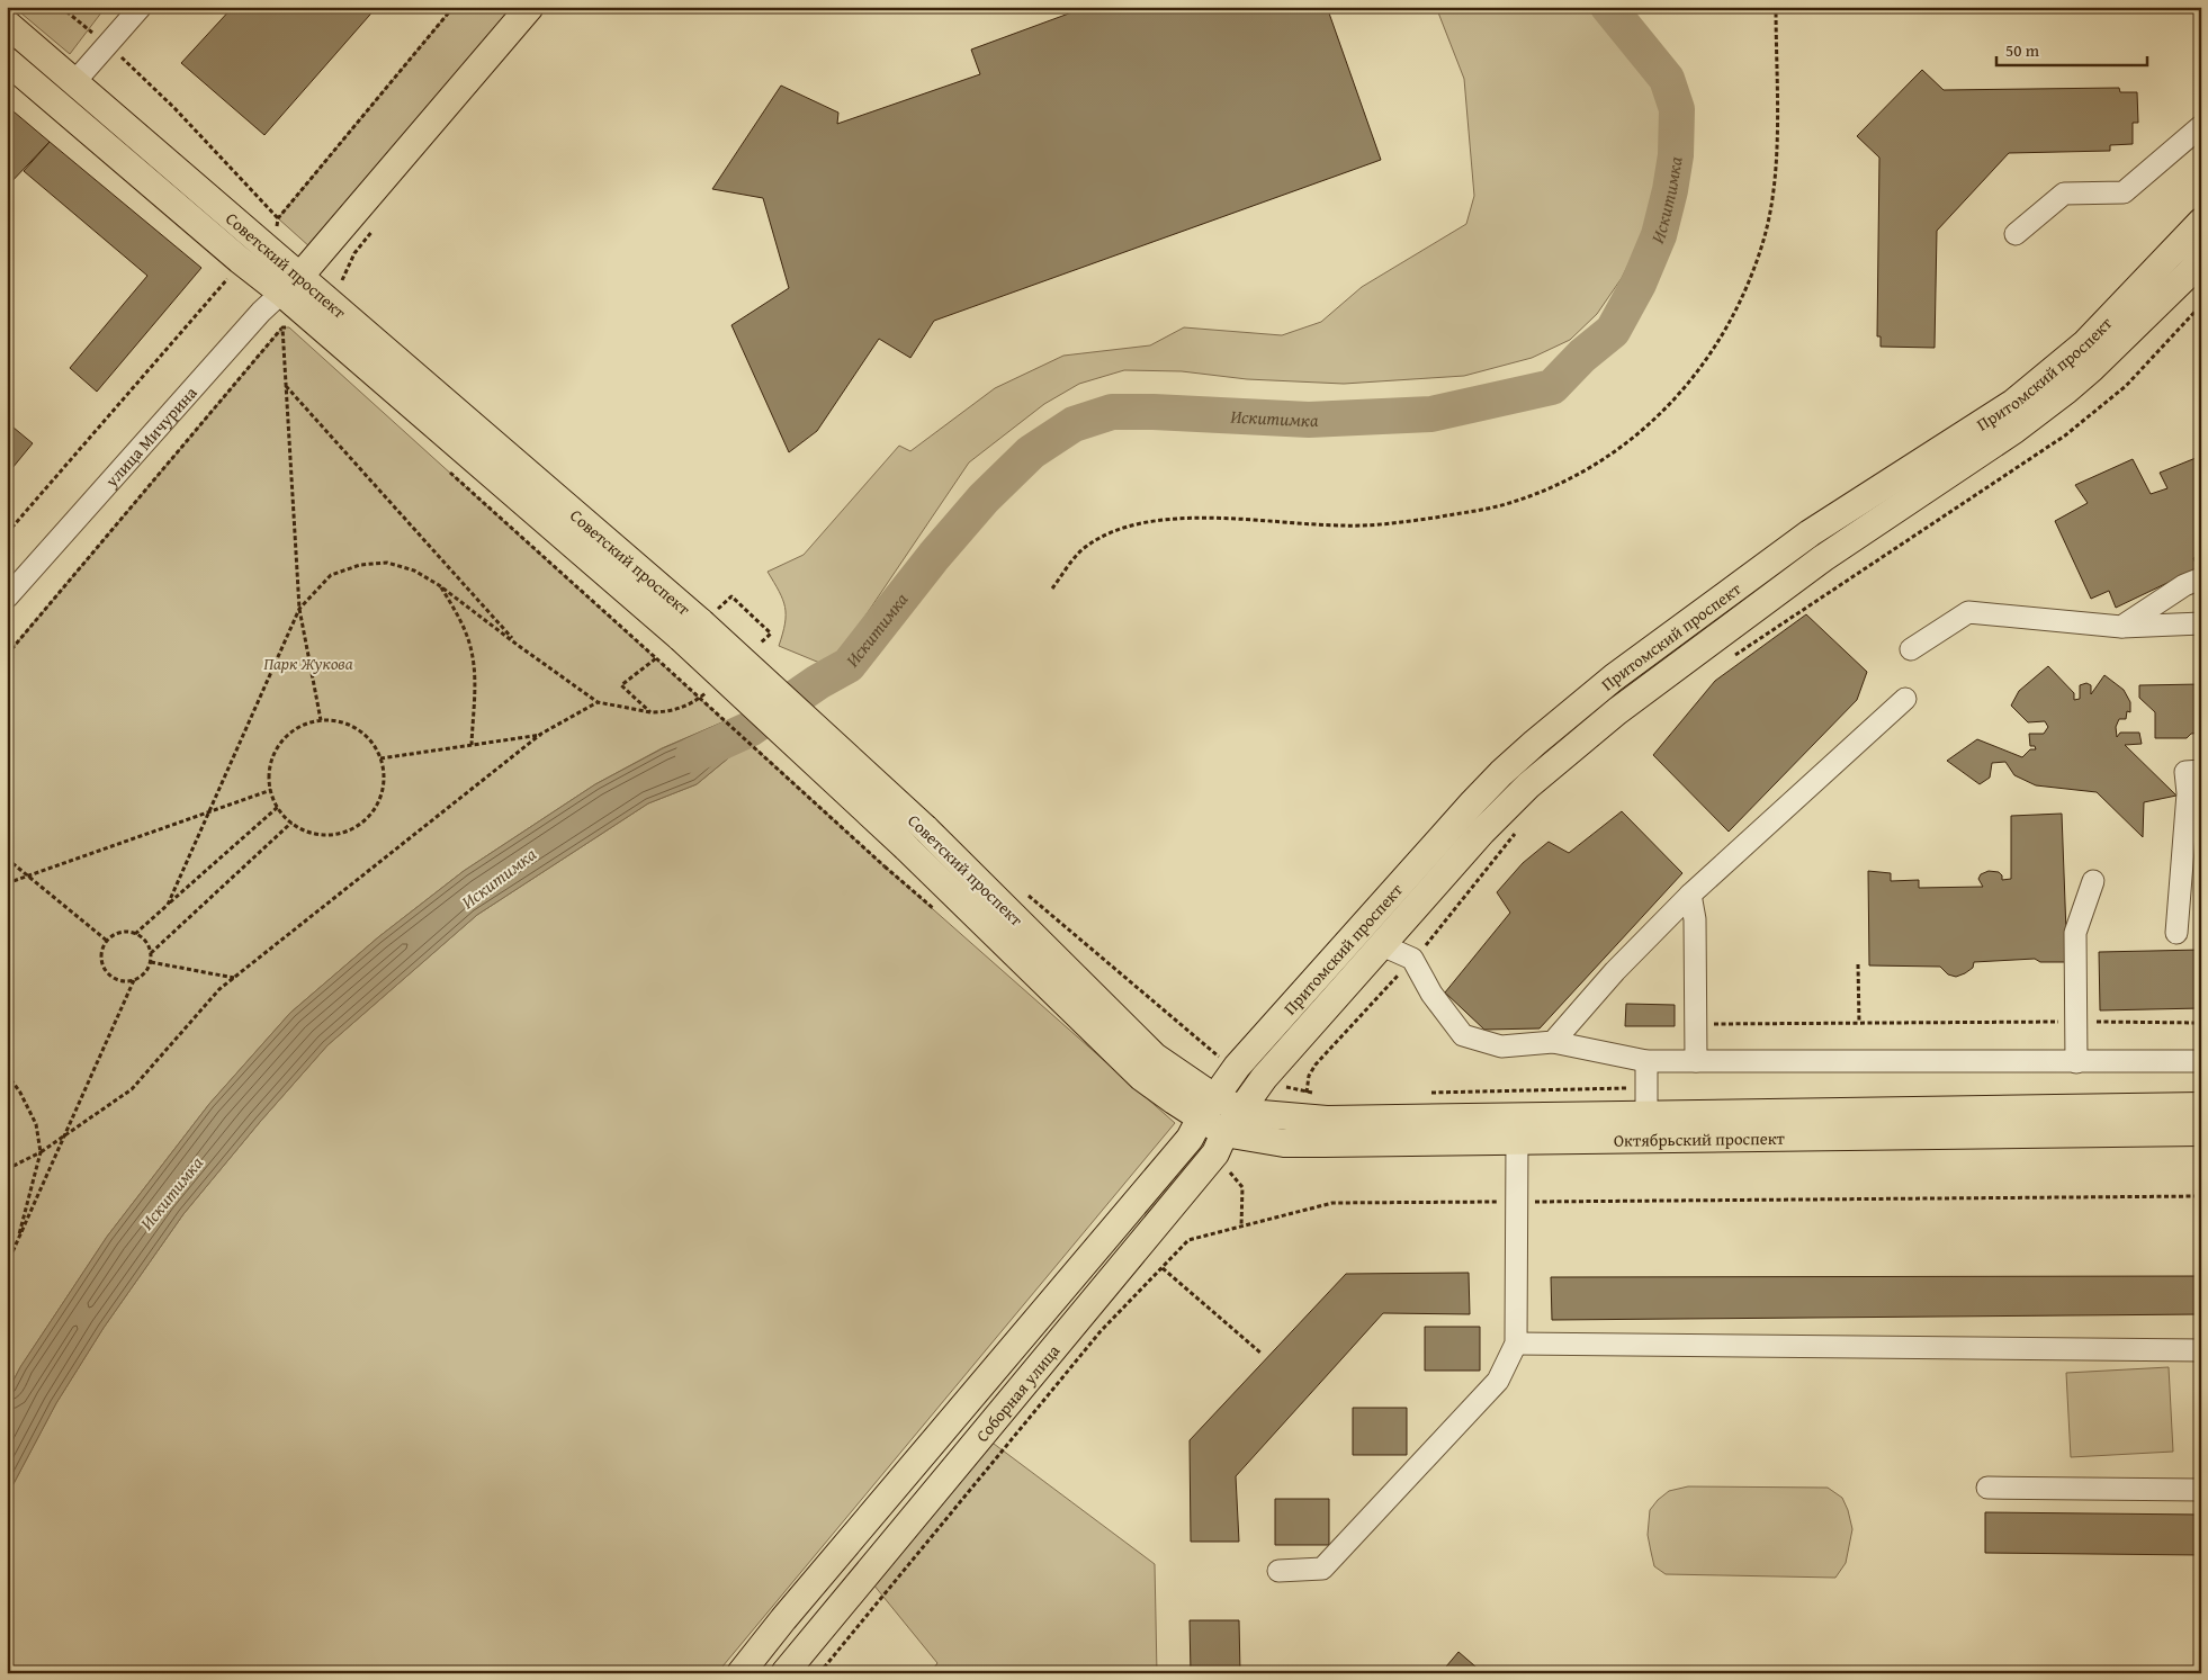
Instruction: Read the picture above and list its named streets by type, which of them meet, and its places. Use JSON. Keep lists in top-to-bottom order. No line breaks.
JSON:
{"streets":{"main road":["Советский проспект","Притомский проспект","Октябрьский проспект","Соборная улица"],"street":["улица Мичурина"]},"crossings":[["Советский проспект","Притомский проспект"],["Советский проспект","улица Мичурина"],["Советский проспект","Октябрьский проспект"],["Советский проспект","Соборная улица"],["Притомский проспект","Октябрьский проспект"],["Притомский проспект","Соборная улица"],["Октябрьский проспект","Соборная улица"]],"water":["Искитимка"],"parks":["Парк Жукова"],"scale_bar":"50 m"}
